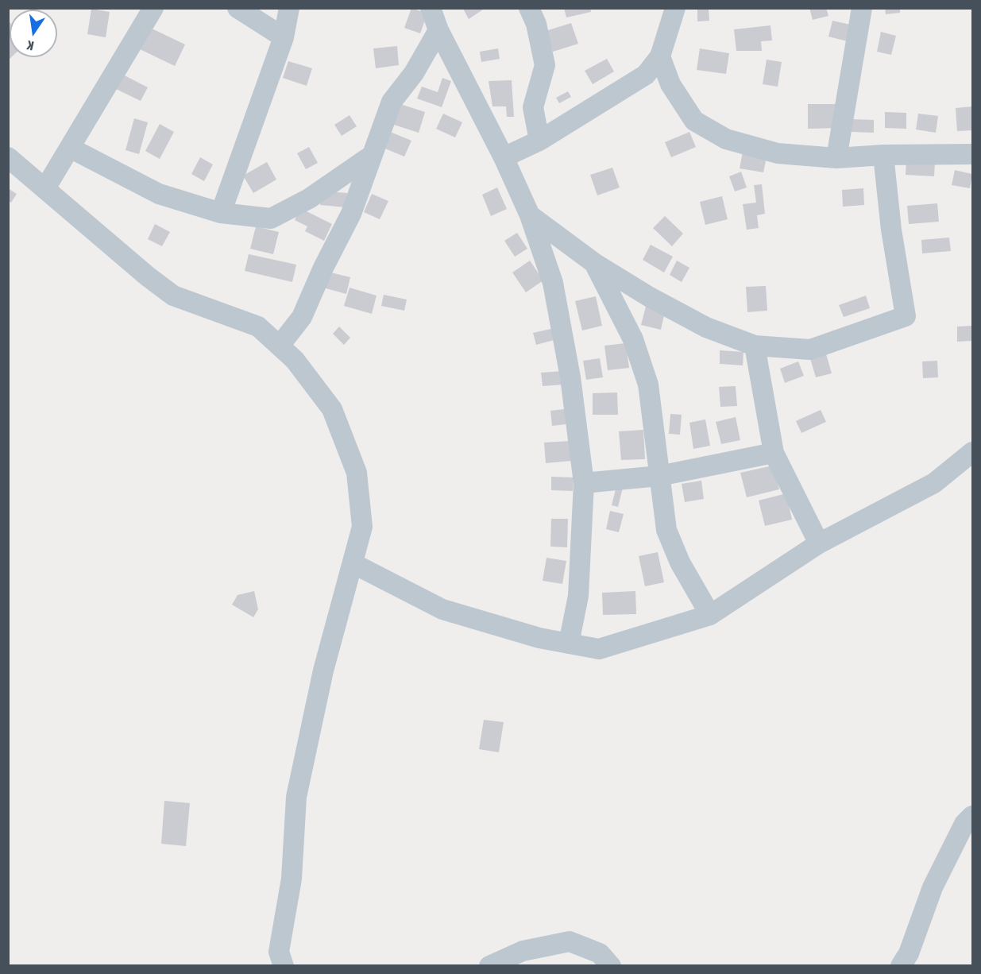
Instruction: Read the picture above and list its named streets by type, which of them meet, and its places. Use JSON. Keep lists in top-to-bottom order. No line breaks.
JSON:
{"north":"bottom"}
